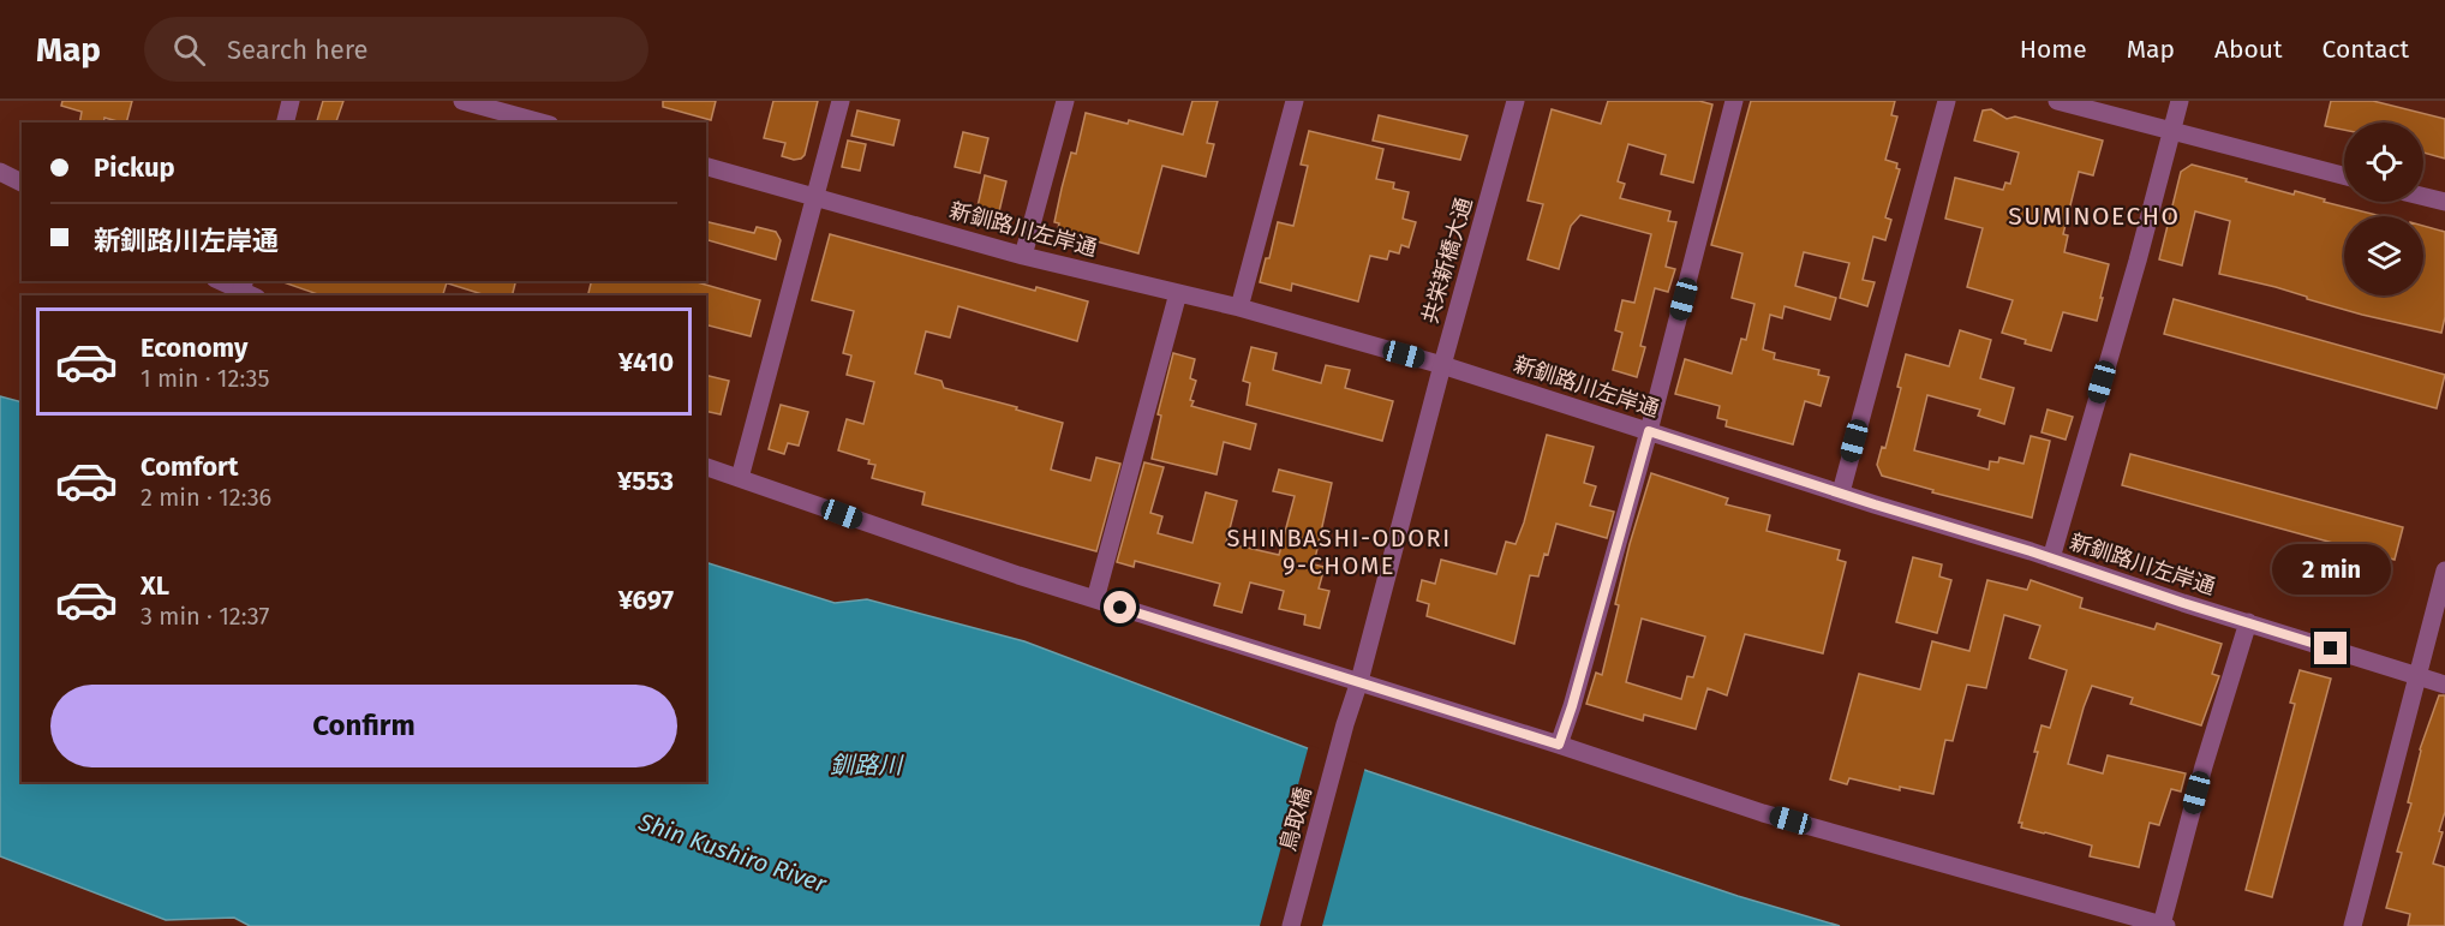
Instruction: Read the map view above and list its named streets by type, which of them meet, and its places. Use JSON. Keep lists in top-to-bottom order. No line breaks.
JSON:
{"streets":{"street":["新釧路川左岸通","共栄新橋大通","鳥取橋"]},"crossings":[["新釧路川左岸通","共栄新橋大通"],["共栄新橋大通","鳥取橋"]],"districts":["SUMINOECHO","SHINBASHI-ODORI 9-CHOME"],"water":["釧路川","Shin Kushiro River"],"page":{"header":"Map","search":"Search here","nav":["Home","Map","About","Contact"],"banner":["Pickup","新釧路川左岸通"],"list":[{"name":"Economy","note":"1 min · 12:35","value":"¥410"},{"name":"Comfort","note":"2 min · 12:36","value":"¥553"},{"name":"XL","note":"3 min · 12:37","value":"¥697"}],"bubble":"2 min","buttons":"Confirm"}}
